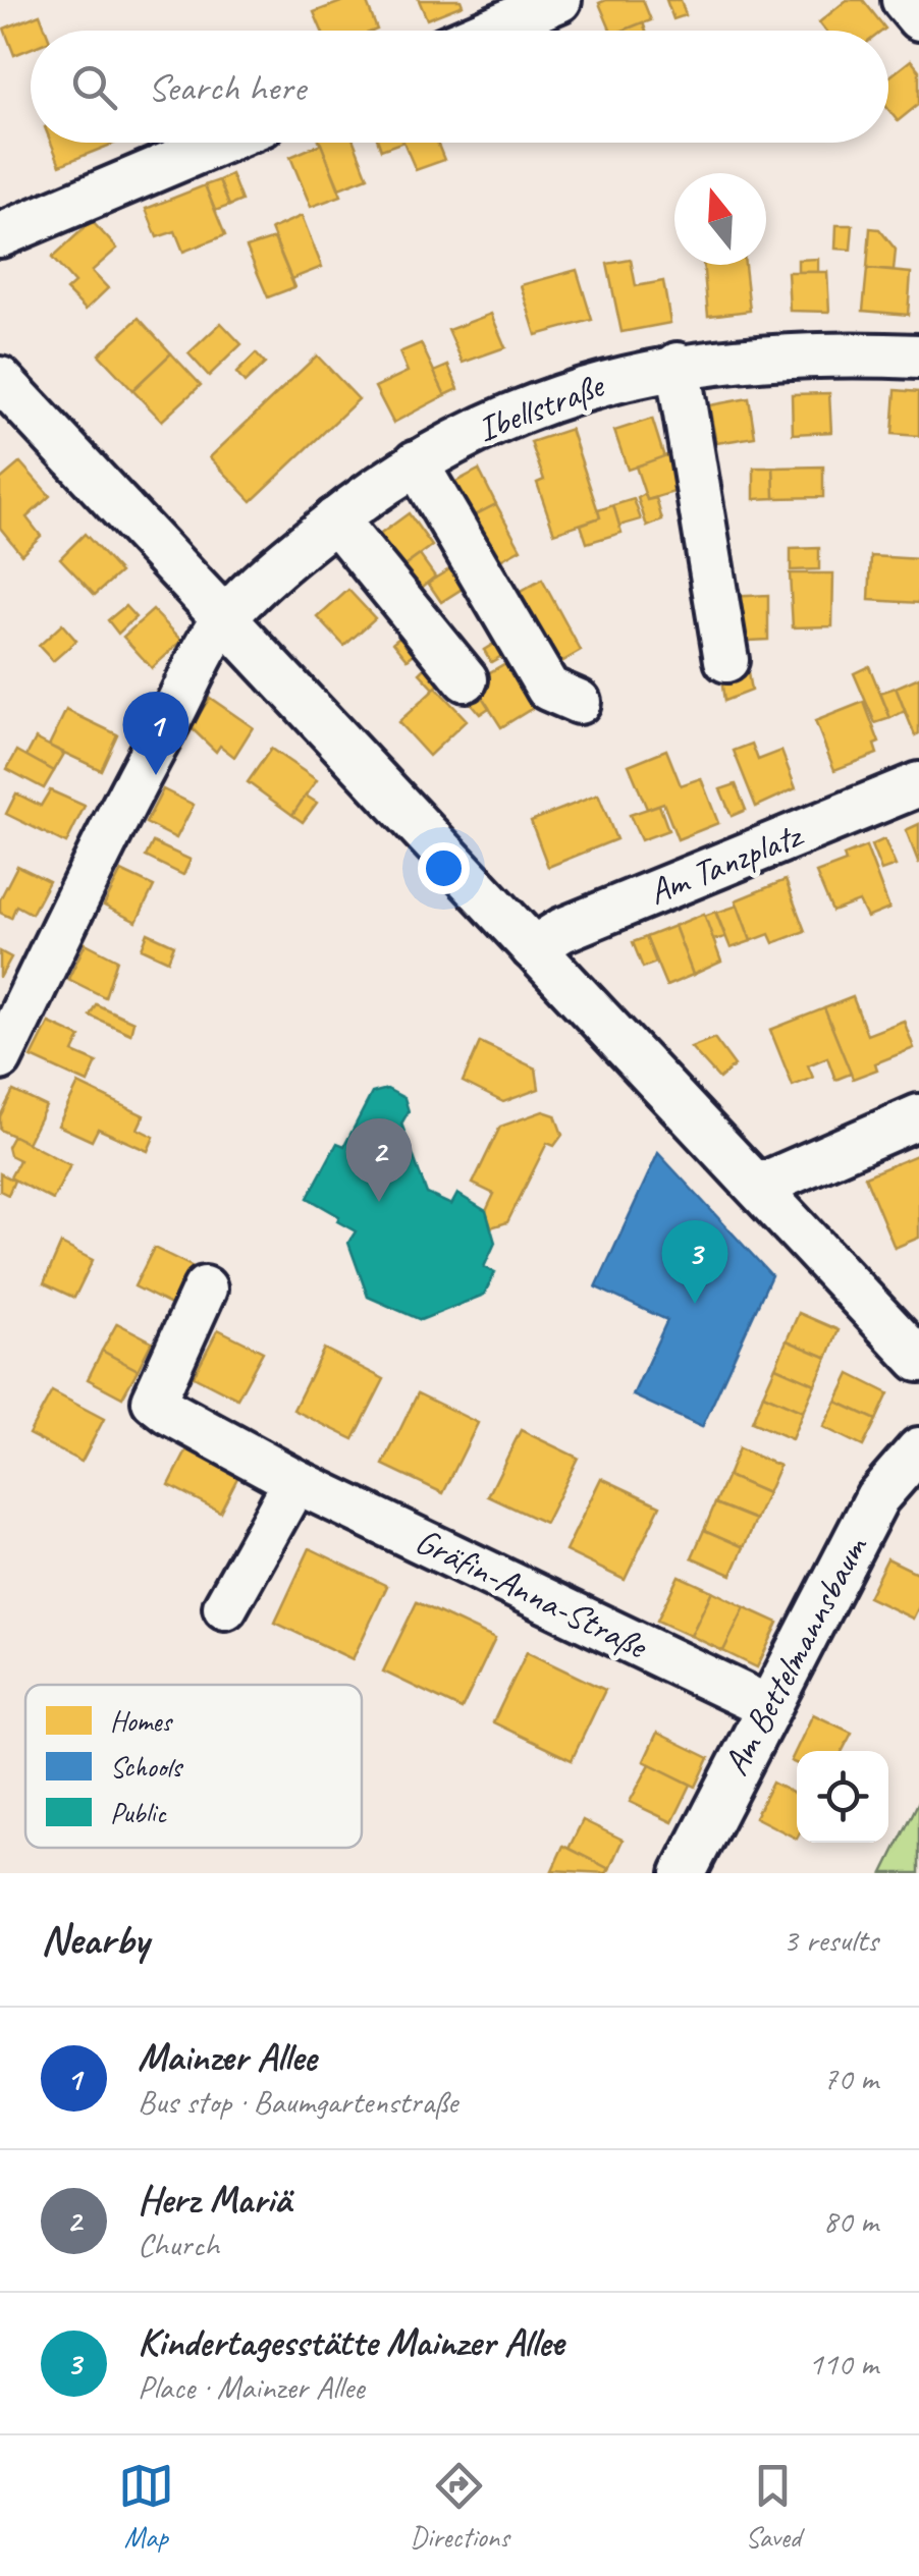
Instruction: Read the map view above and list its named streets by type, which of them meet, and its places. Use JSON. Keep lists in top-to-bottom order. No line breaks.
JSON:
{"streets":{"street":["Ibellstraße","Am Tanzplatz","Gräfin-Anna-Straße","Am Bettelmannsbaum"]},"crossings":[["Gräfin-Anna-Straße","Am Bettelmannsbaum"]],"legend":["Homes","Schools","Public"],"north":"top","page":{"search":"Search here","pins":["1","2","3"],"heading":["Nearby","3 results"],"list":[{"mark":"1","name":"Mainzer Allee","note":"Bus stop · Baumgartenstraße","value":"70 m"},{"mark":"2","name":"Herz Mariä","note":"Church","value":"80 m"},{"mark":"3","name":"Kindertagesstätte Mainzer Allee","note":"Place · Mainzer Allee","value":"110 m"}],"nav":["Map","Directions","Saved"]}}
